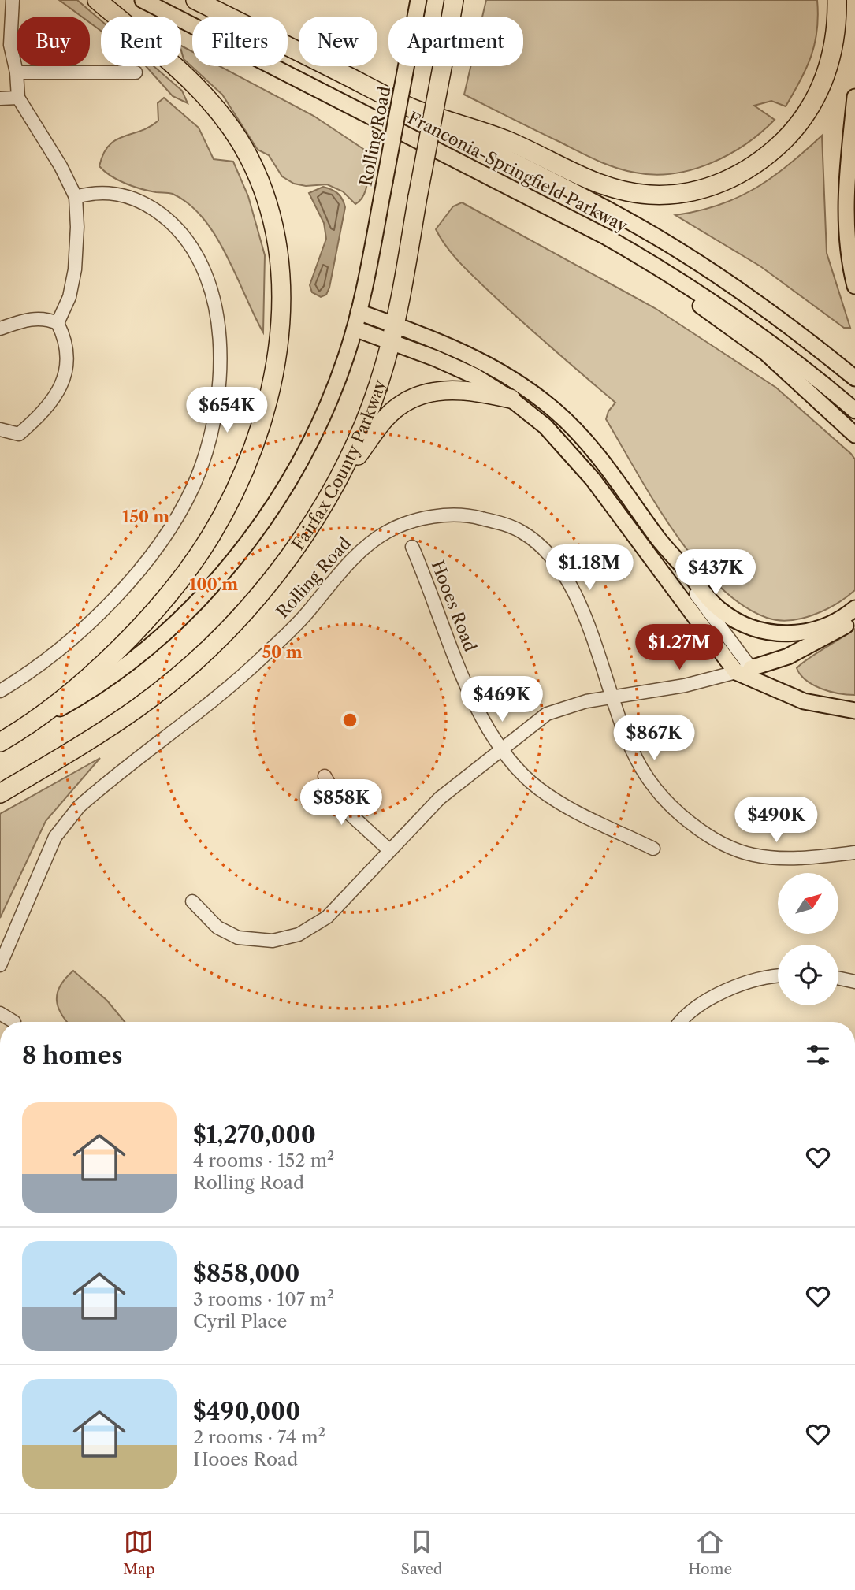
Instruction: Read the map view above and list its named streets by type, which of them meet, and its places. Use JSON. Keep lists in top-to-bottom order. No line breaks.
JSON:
{"streets":{"highway":["Fairfax County Parkway"],"main road":["Rolling Road","Franconia-Springfield Parkway"],"street":["Hooes Road"]},"north":"top right","page":{"chip":["Buy","Rent","Filters","New","Apartment"],"price":["$654K","$1.18M","$437K","$1.27M","$469K","$867K","$858K","$490K"],"heading":"8 homes","list":[{"name":"$1,270,000","note":"4 rooms · 152 m² · Rolling Road"},{"name":"$858,000","note":"3 rooms · 107 m² · Cyril Place"},{"name":"$490,000","note":"2 rooms · 74 m² · Hooes Road"}],"tabs":["Map","Saved","Home"]},"rings":["150 m","100 m","50 m"]}
